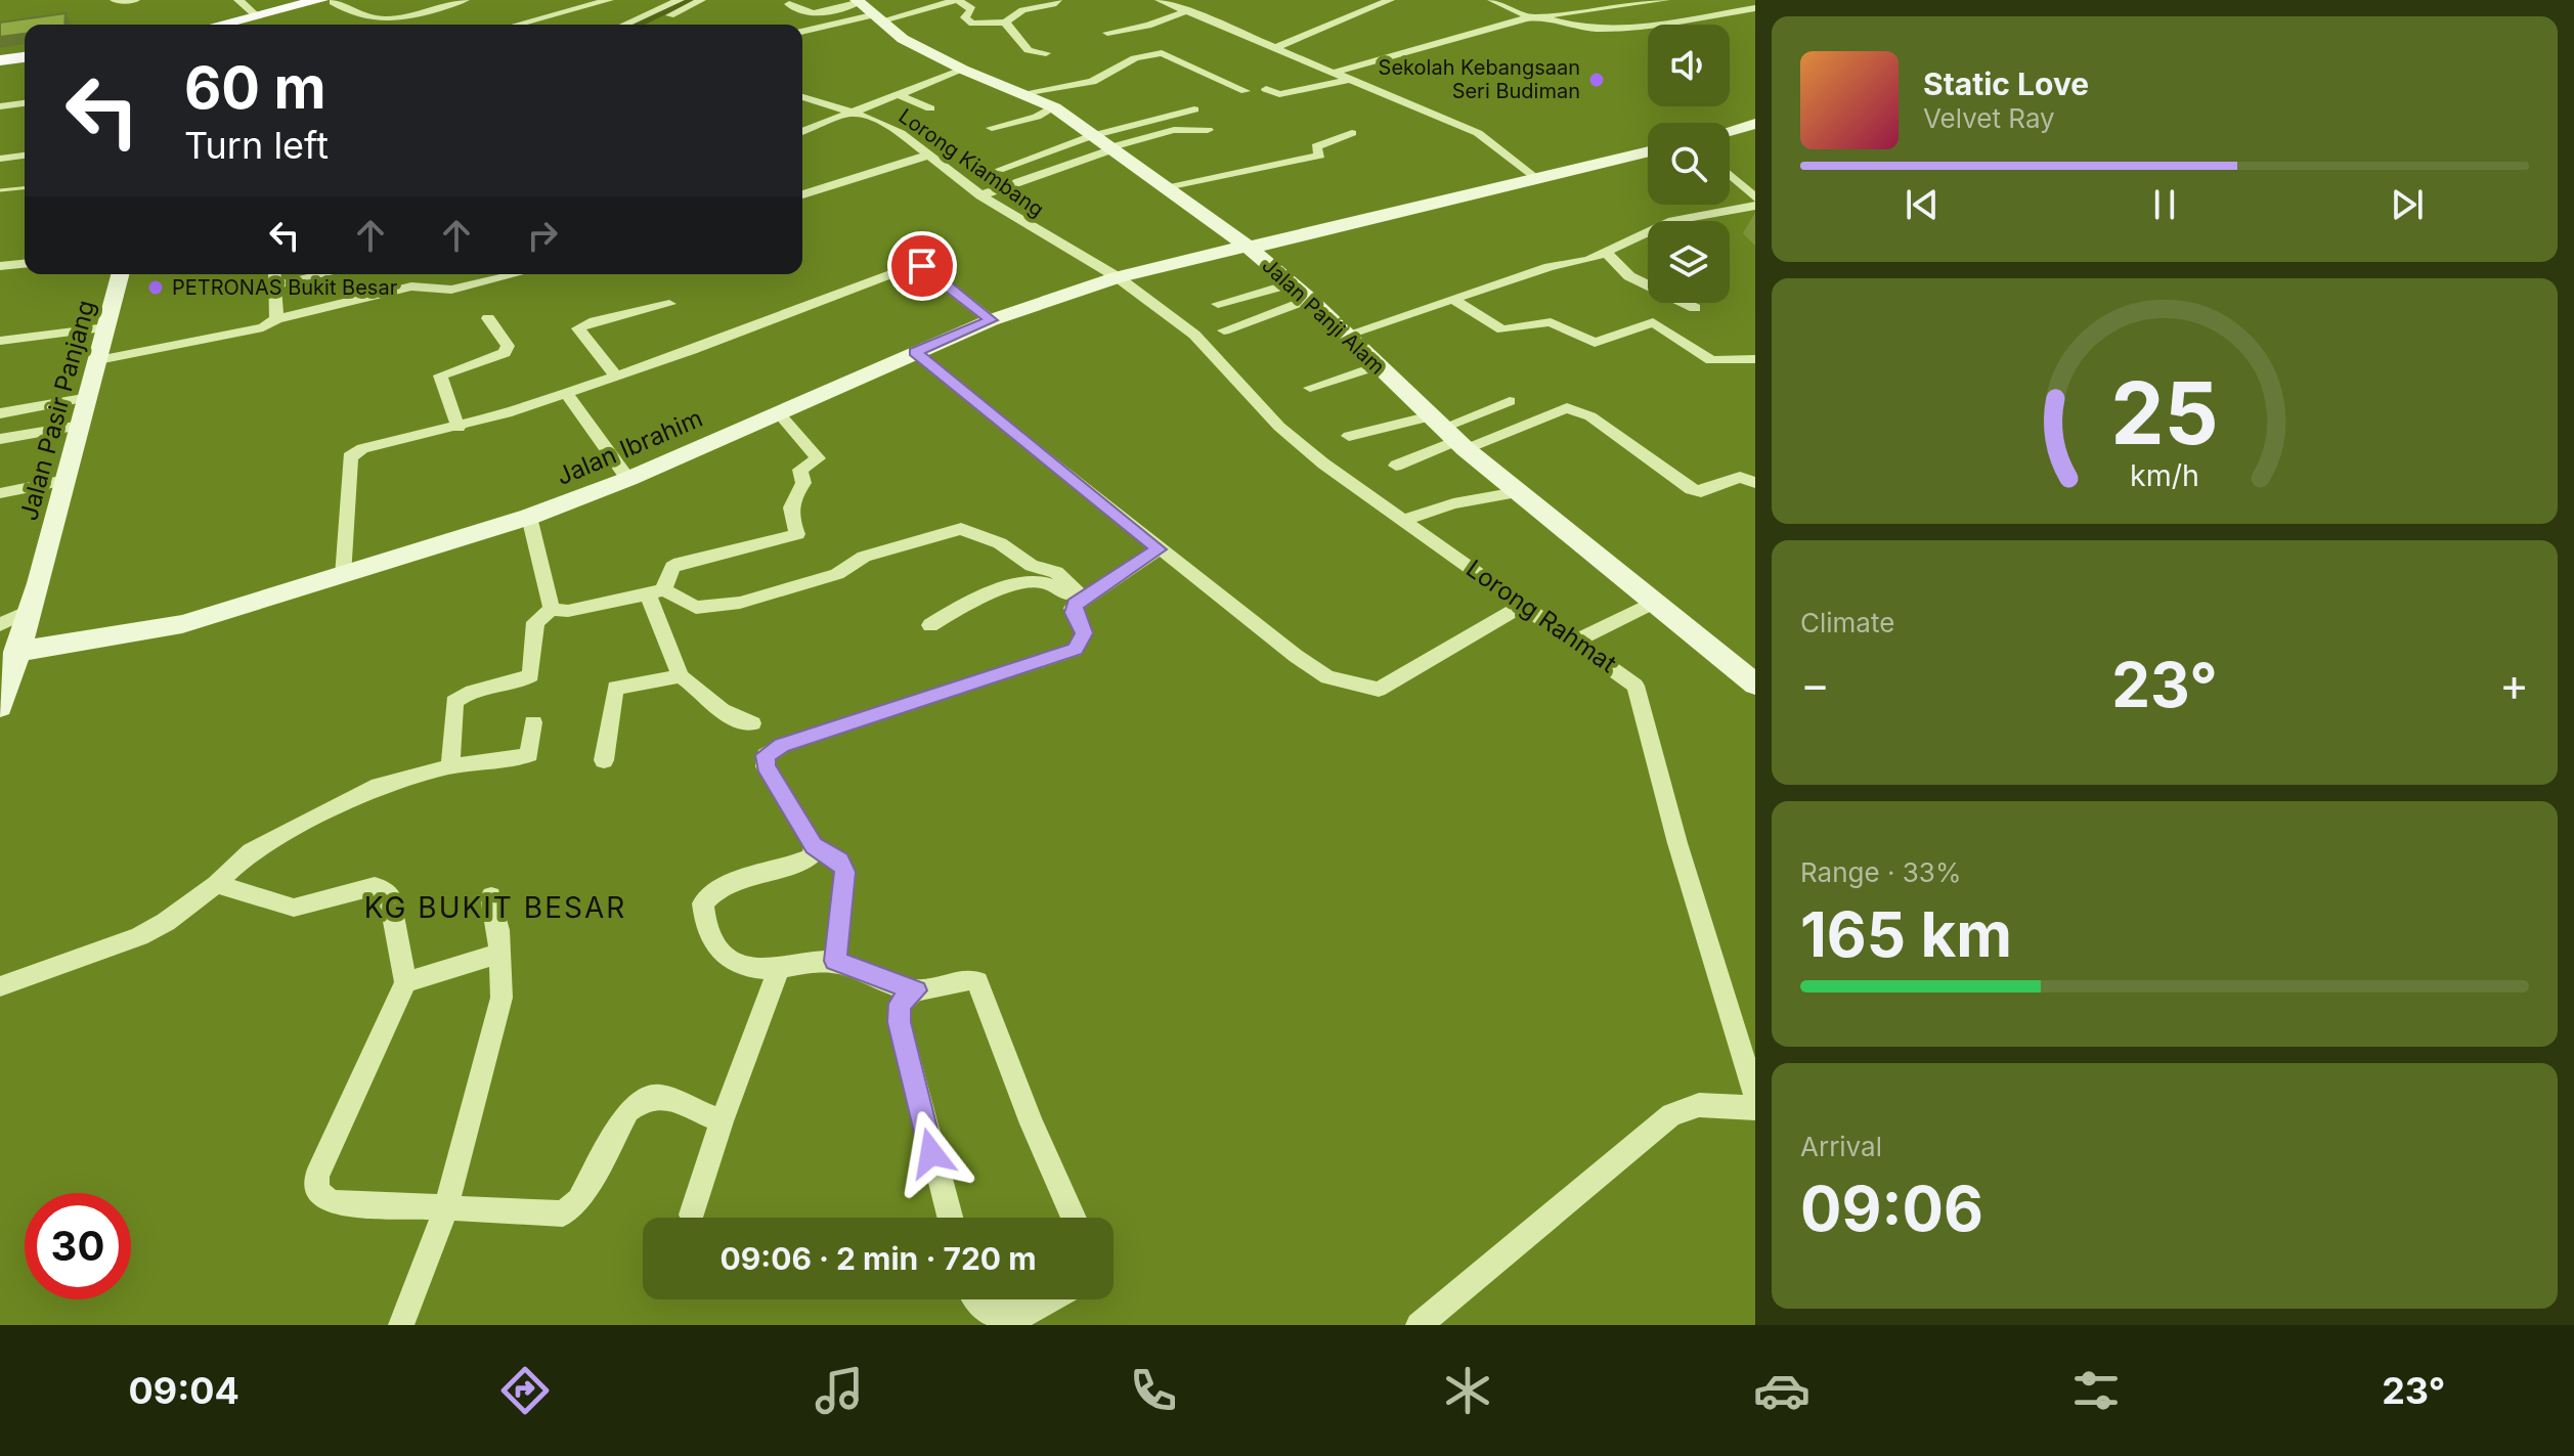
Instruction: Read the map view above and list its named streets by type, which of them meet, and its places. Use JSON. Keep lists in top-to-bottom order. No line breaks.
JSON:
{"streets":{"main road":["Jalan Panji Alam","Jalan Pasir Panjang","Jalan Ibrahim"],"street":["Lorong Kiambang","Lorong Rahmat"]},"crossings":[["Lorong Kiambang","Jalan Ibrahim"],["Lorong Kiambang","Lorong Rahmat"],["Jalan Panji Alam","Jalan Ibrahim"],["Jalan Pasir Panjang","Jalan Ibrahim"],["Jalan Ibrahim","Lorong Rahmat"]],"districts":["KG BUKIT BESAR"],"places":["Sekolah Kebangsaan Seri Budiman","PETRONAS Bukit Besar"],"page":{"turn":["60 m","Turn left"],"song":["Static Love","Velvet Ray"],"tile":["Climate",["Range · 33%","165 km"],["Arrival","09:06"]],"heat":["−","23°","+"],"limit":"30","trip":"09:06 · 2 min · 720 m","tabs":["09:04","23°"],"gauge":["25","km/h"]}}
